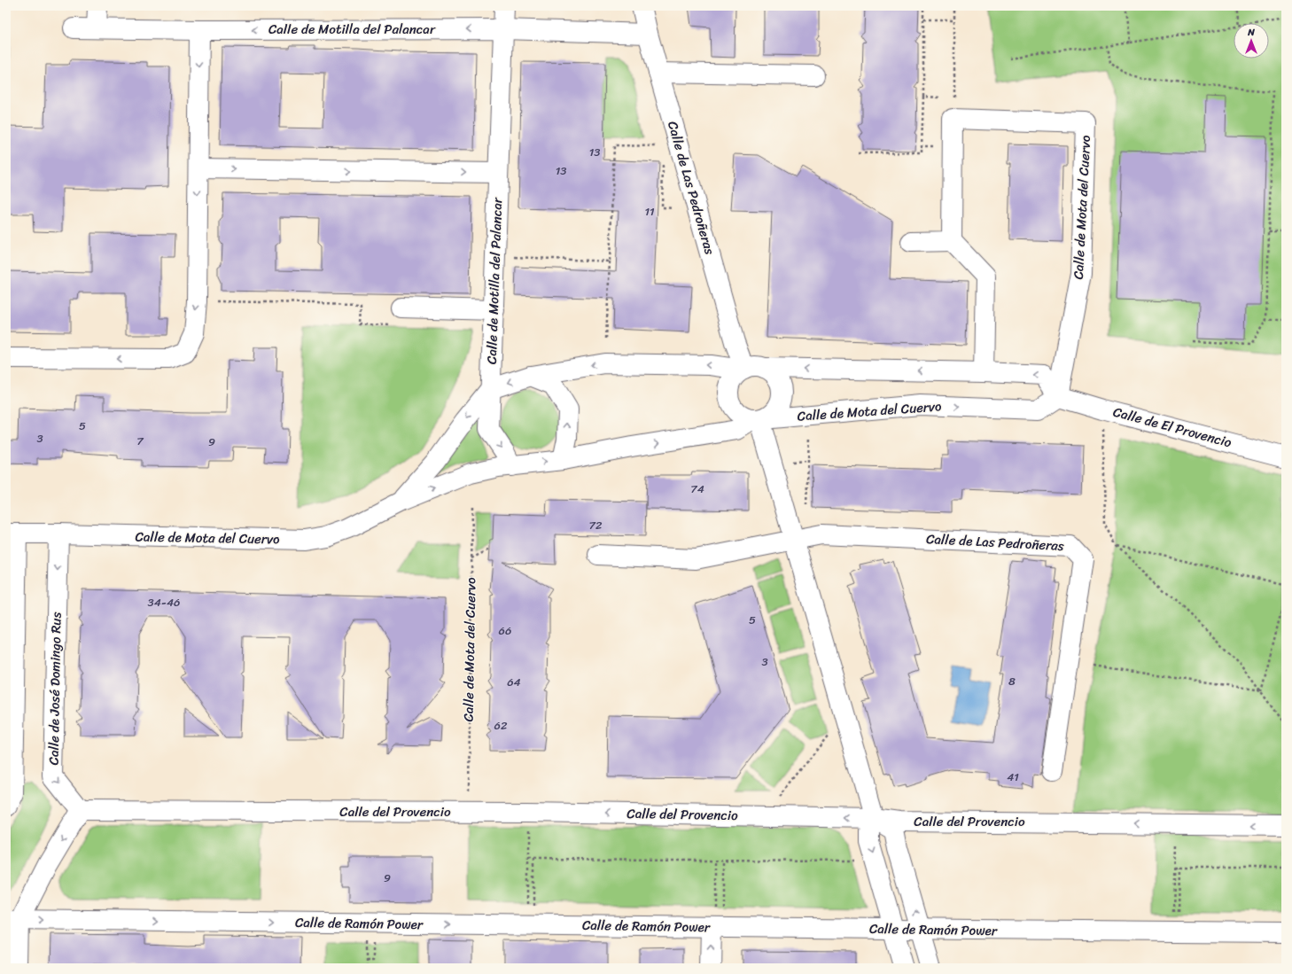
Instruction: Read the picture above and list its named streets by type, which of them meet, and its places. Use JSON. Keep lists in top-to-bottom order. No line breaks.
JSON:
{"streets":{"street":["Calle de Motilla del Palancar","Calle de Las Pedroñeras","Calle de Mota del Cuervo","Calle de El Provencio","Calle de José Domingo Rus","Calle del Provencio","Calle de Ramón Power"]},"crossings":[["Calle de Motilla del Palancar","Calle de Las Pedroñeras"],["Calle de Motilla del Palancar","Calle de Mota del Cuervo"],["Calle de Las Pedroñeras","Calle de Mota del Cuervo"],["Calle de Mota del Cuervo","Calle de El Provencio"],["Calle de Mota del Cuervo","Calle de José Domingo Rus"],["Calle de José Domingo Rus","Calle del Provencio"]],"one_way":["Calle del Provencio","Calle de Ramón Power"],"house_numbers":["13","13","11","5","3","7","9","74","72","34-46","5","66","3","8","64","62","41","9"],"north":"top"}
